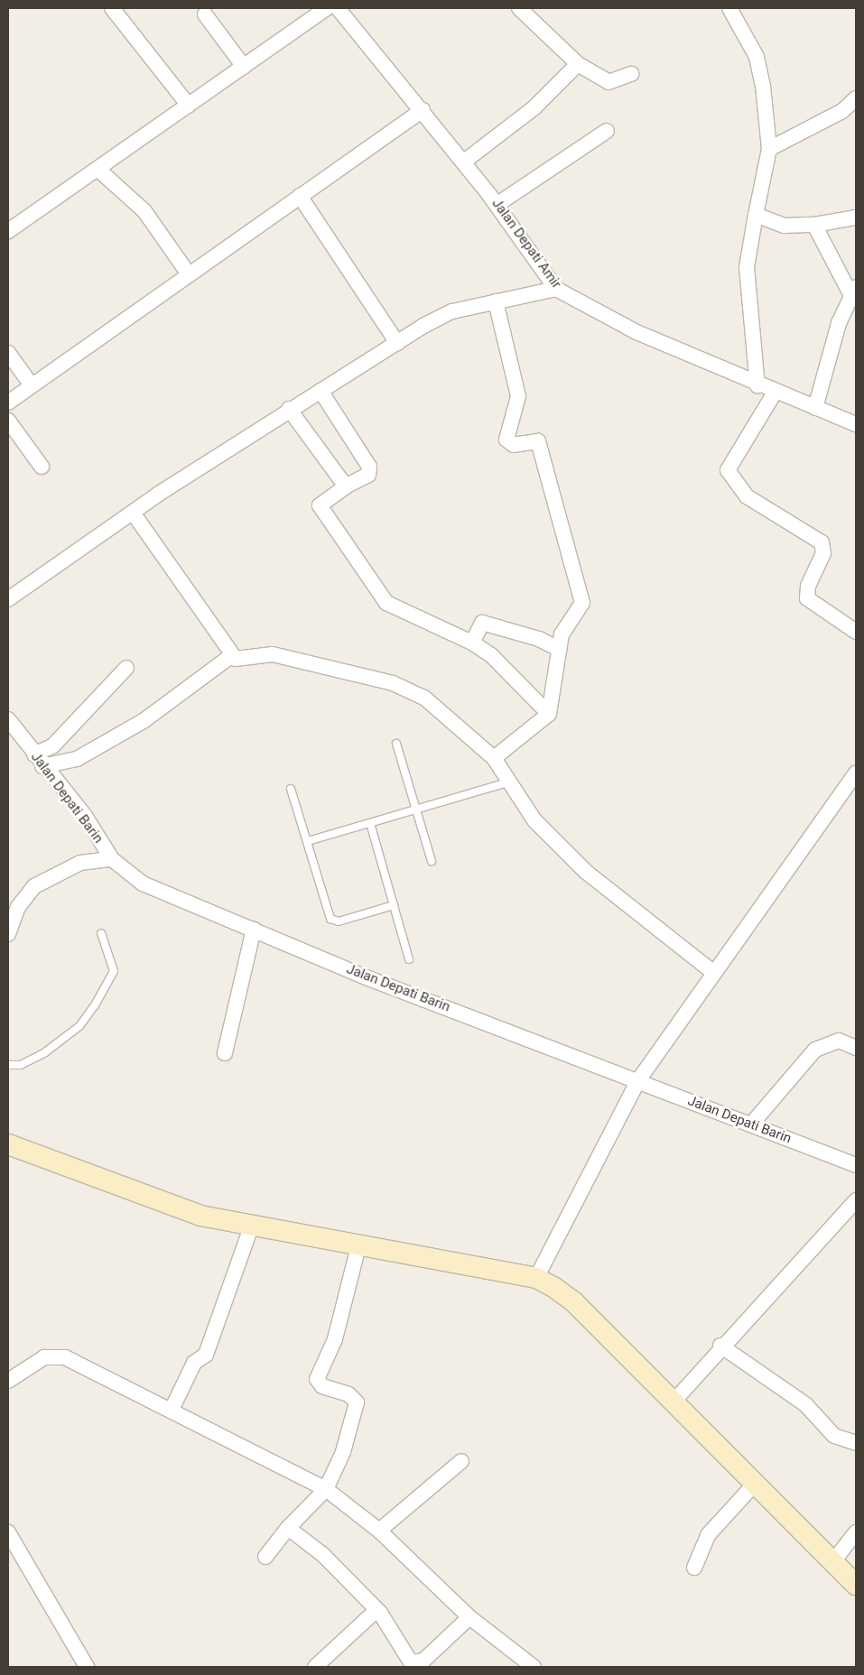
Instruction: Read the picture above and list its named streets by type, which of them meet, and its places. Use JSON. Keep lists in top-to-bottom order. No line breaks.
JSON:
{"streets":{"street":["Jalan Depati Amir","Jalan Depati Barin"]}}
